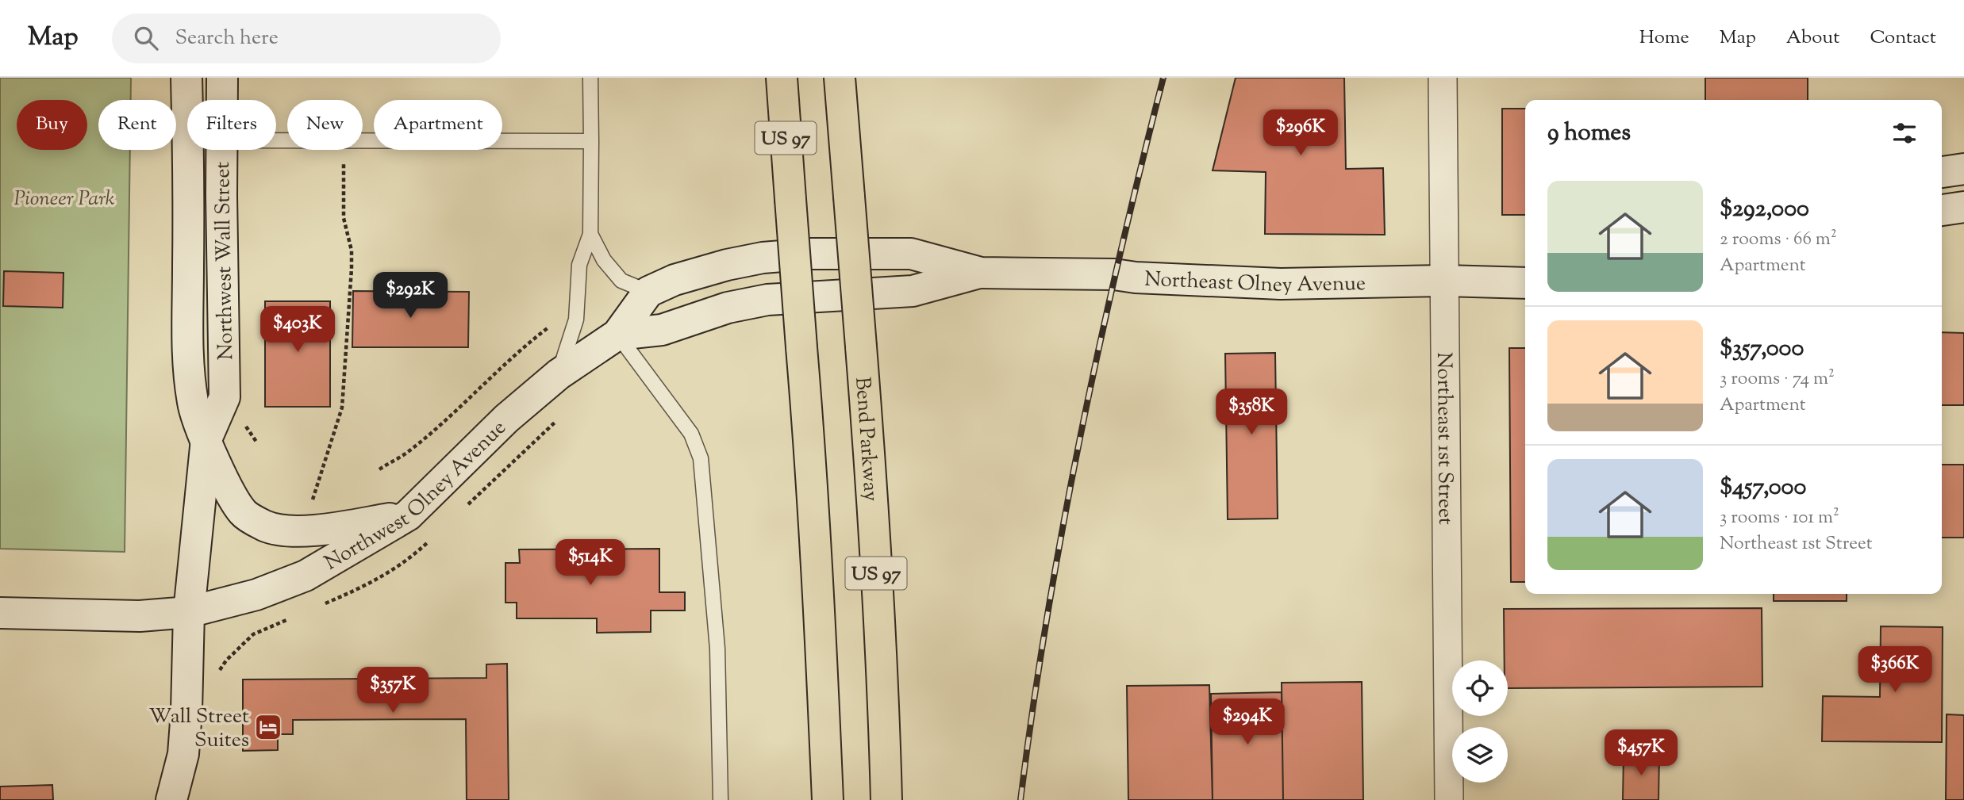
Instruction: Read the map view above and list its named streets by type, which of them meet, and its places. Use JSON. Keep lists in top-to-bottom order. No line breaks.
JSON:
{"streets":{"highway":["US 97","Bend Parkway"],"main road":["Northwest Wall Street","Northeast Olney Avenue","Northwest Olney Avenue"],"street":["Northeast 1st Street"]},"crossings":[["Northwest Wall Street","Northwest Olney Avenue"],["Northeast Olney Avenue","Northeast 1st Street"],["Northeast Olney Avenue","Northwest Olney Avenue"]],"parks":["Pioneer Park"],"places":{"hotel":["Wall Street Suites"]},"page":{"header":"Map","search":"Search here","nav":["Home","Map","About","Contact"],"chip":["Buy","Rent","Filters","New","Apartment"],"heading":"9 homes","price":["$296K","$292K","$403K","$358K","$514K","$366K","$357K","$294K","$457K"],"list":[{"name":"$292,000","note":"2 rooms · 66 m² · Apartment"},{"name":"$357,000","note":"3 rooms · 74 m² · Apartment"},{"name":"$457,000","note":"3 rooms · 101 m² · Northeast 1st Street"}]}}
